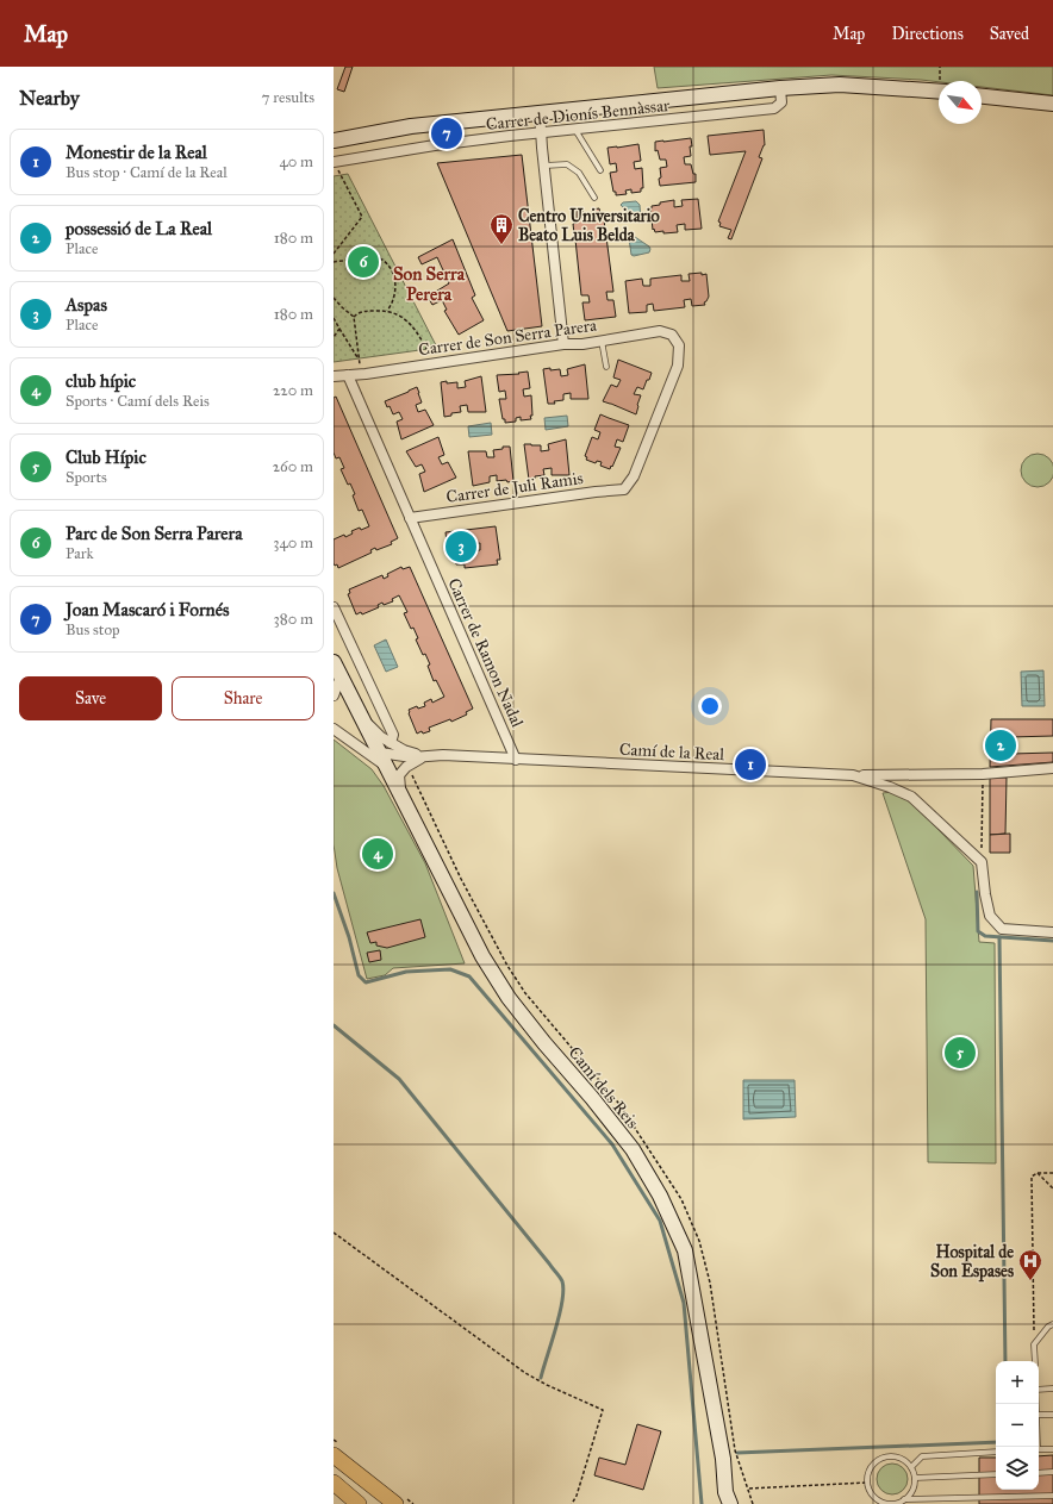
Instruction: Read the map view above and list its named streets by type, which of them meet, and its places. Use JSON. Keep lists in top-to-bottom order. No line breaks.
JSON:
{"streets":{"street":["Carrer de Dionís Bennàssar","Carrer de Son Serra Parera","Carrer de Juli Ramis","Carrer de Ramon Nadal","Camí de la Real","Camí dels Reis"]},"crossings":[["Carrer de Son Serra Parera","Carrer de Juli Ramis"],["Carrer de Son Serra Parera","Carrer de Ramon Nadal"],["Carrer de Juli Ramis","Carrer de Ramon Nadal"],["Carrer de Ramon Nadal","Camí de la Real"],["Camí de la Real","Camí dels Reis"]],"districts":["Son Serra Perera"],"places":{"building":["Centro Universitario Beato Luis Belda"],"hospital":["Hospital de Son Espases"]},"north":"bottom right","page":{"header":"Map","nav":["Map","Directions","Saved"],"heading":["Nearby","7 results"],"pins":["7","6","3","2","1","4","5"],"list":[{"mark":"1","name":"Monestir de la Real","note":"Bus stop · Camí de la Real","value":"40 m"},{"mark":"2","name":"possessió de La Real","note":"Place","value":"180 m"},{"mark":"3","name":"Aspas","note":"Place","value":"180 m"},{"mark":"4","name":"club hípic","note":"Sports · Camí dels Reis","value":"220 m"},{"mark":"5","name":"Club Hípic","note":"Sports","value":"260 m"},{"mark":"6","name":"Parc de Son Serra Parera","note":"Park","value":"340 m"},{"mark":"7","name":"Joan Mascaró i Fornés","note":"Bus stop","value":"380 m"}],"buttons":["Save","Share"],"map_buttons":["+","−"]}}
